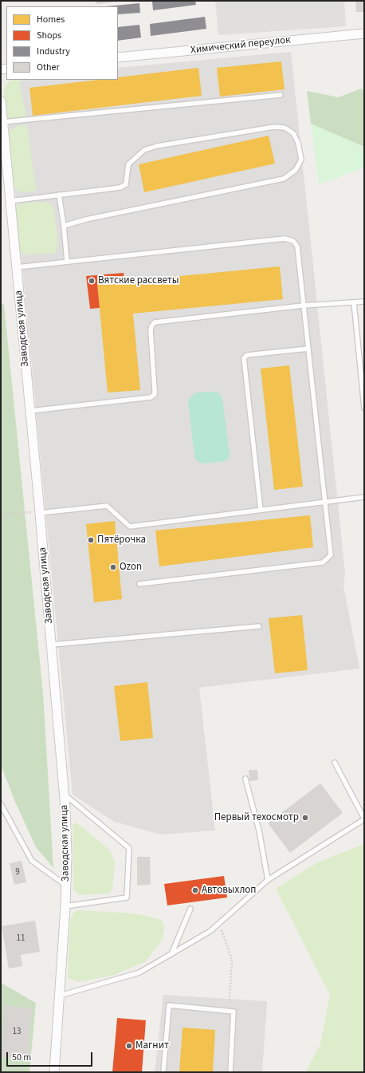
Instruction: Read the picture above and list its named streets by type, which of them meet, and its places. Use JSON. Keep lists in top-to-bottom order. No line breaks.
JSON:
{"streets":{"street":["Химический переулок","Заводская улица"]},"places":["Вятские рассветы","Пятёрочка","Ozon","Первый техосмотр","Автовыхлоп","Магнит"],"house_numbers":["9","11","13"],"legend":["Homes","Shops","Industry","Other"],"scale_bar":"50 m"}
